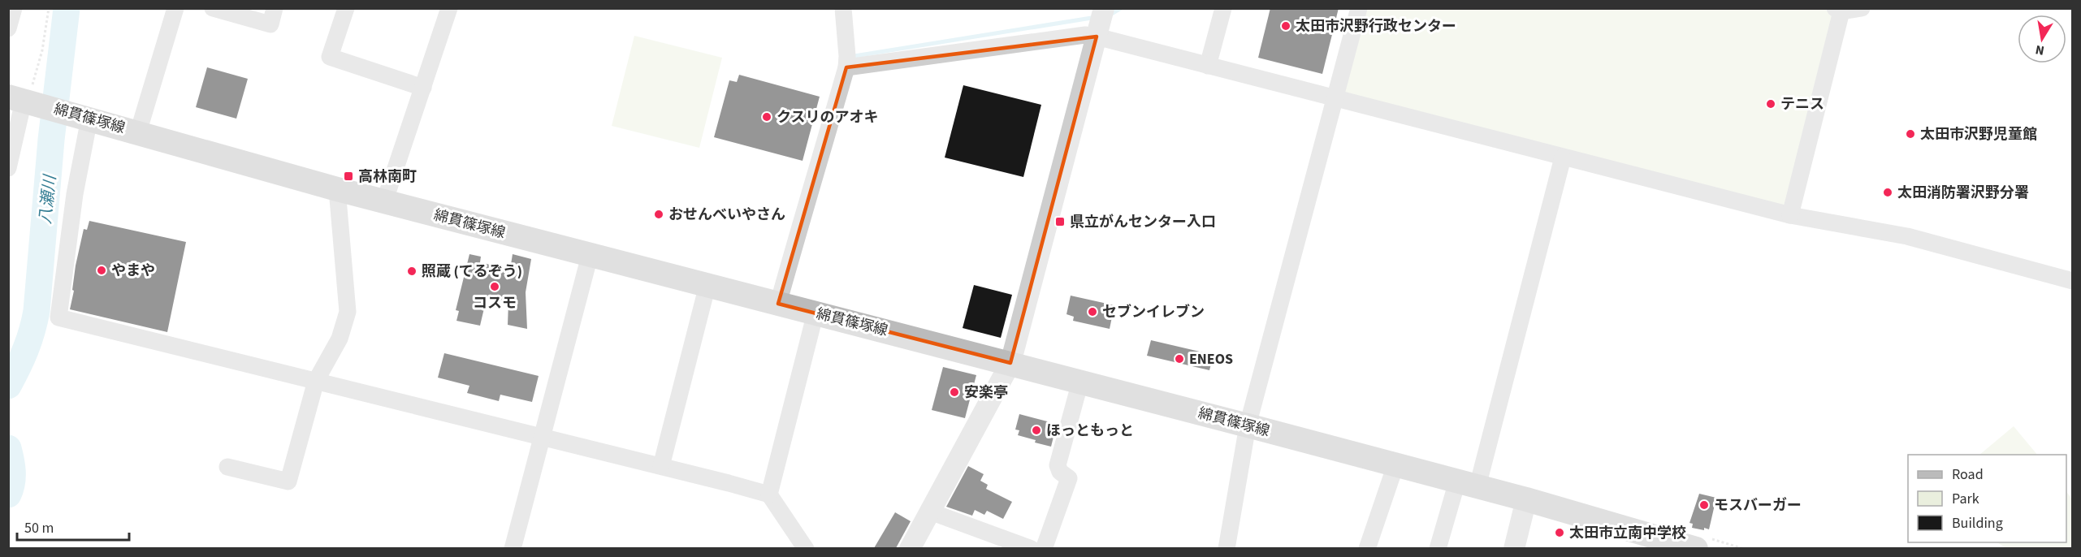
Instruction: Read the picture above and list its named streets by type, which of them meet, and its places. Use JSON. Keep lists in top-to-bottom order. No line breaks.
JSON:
{"streets":{"main road":["綿貫篠塚線"]},"water":["八瀬川"],"places":{"other":["太田市沢野行政センター","テニス","クスリのアオキ","太田市沢野児童館","太田消防署沢野分署","おせんべいやさん","やまや","照蔵 (てるぞう)","コスモ","セブンイレブン","ENEOS","安楽亭","ほっともっと","モスバーガー","太田市立南中学校"],"transit":["高林南町","県立がんセンター入口"]},"legend":["Road","Park","Building"],"scale_bar":"50 m","north":"bottom"}
